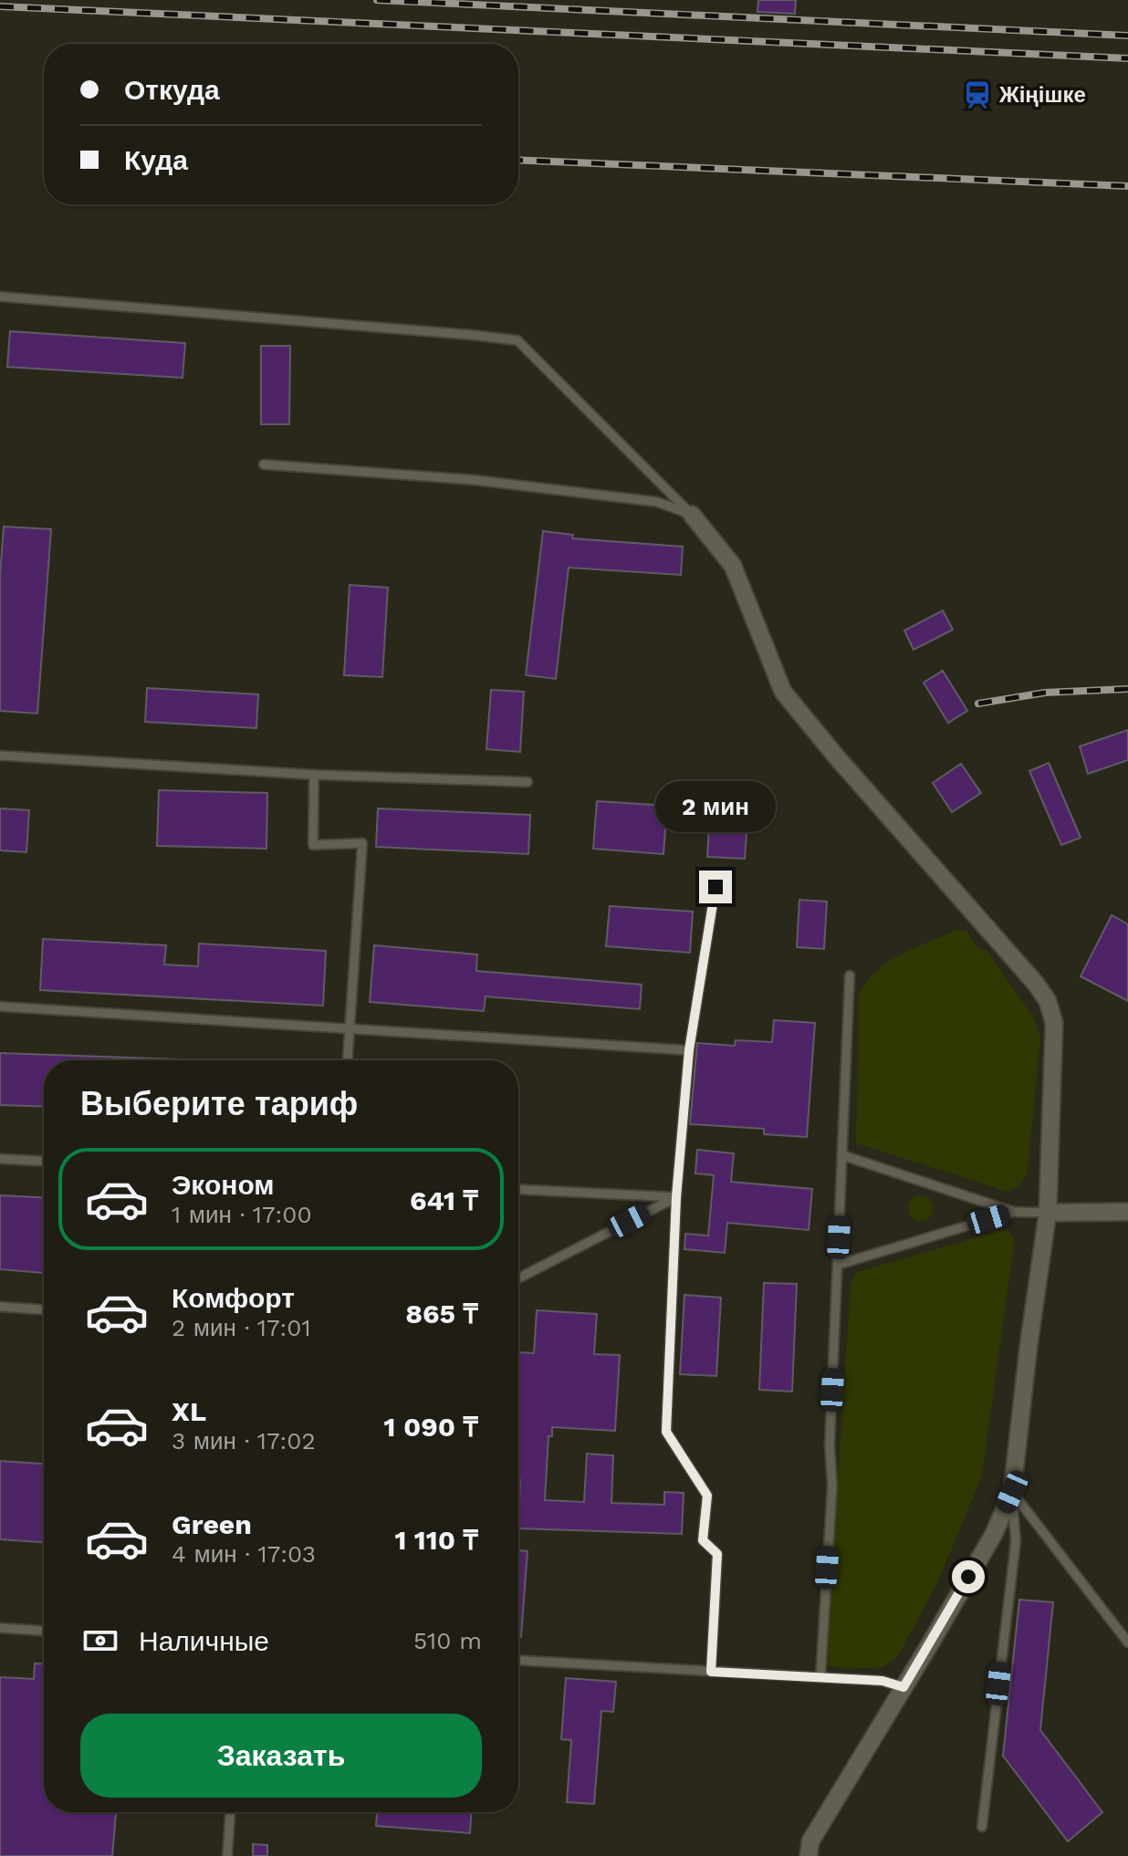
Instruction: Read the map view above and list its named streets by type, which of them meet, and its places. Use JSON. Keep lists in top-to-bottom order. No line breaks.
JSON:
{"places":{"station":["Жіңішке"]},"page":{"banner":["Откуда","Куда"],"bubble":"2 мин","heading":"Выберите тариф","list":[{"name":"Эконом","note":"1 мин · 17:00","value":"641 ₸"},{"name":"Комфорт","note":"2 мин · 17:01","value":"865 ₸"},{"name":"XL","note":"3 мин · 17:02","value":"1 090 ₸"},{"name":"Green","note":"4 мин · 17:03","value":"1 110 ₸"}],"pay":["Наличные","510 m"],"buttons":"Заказать"}}
